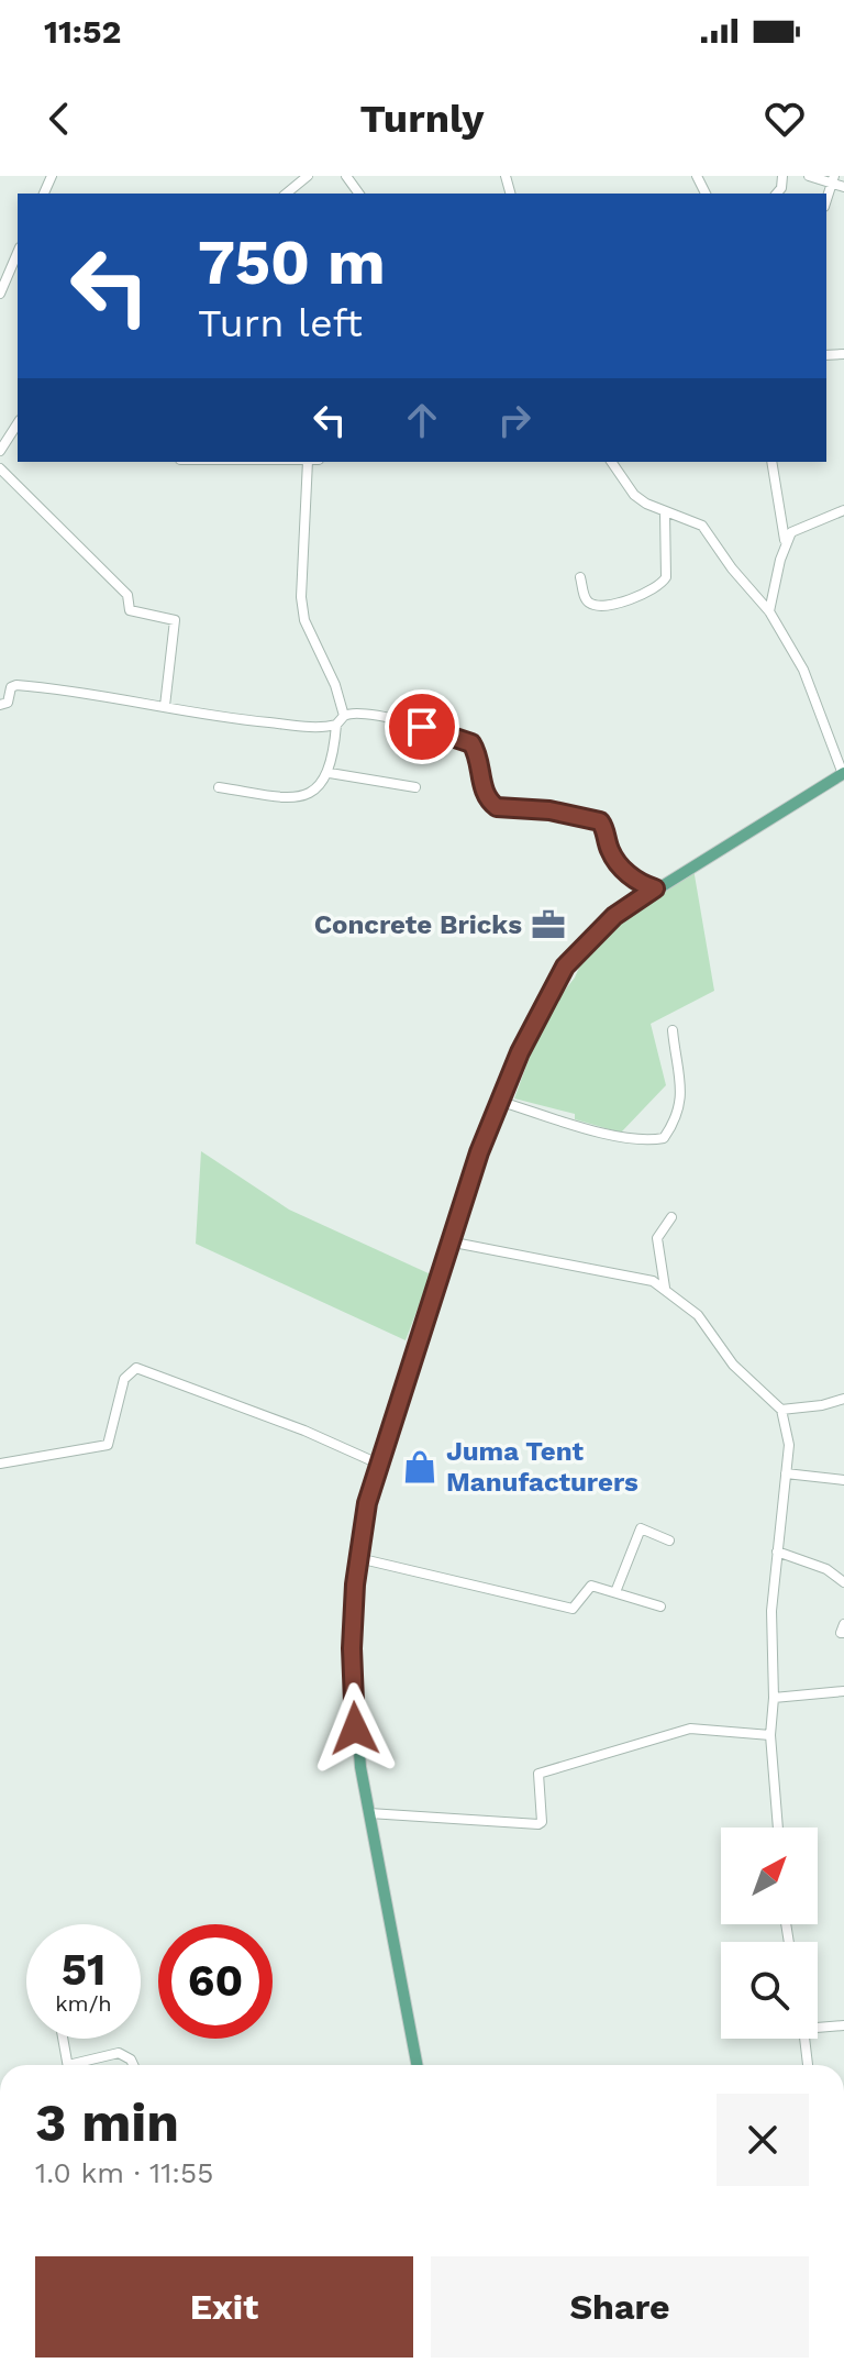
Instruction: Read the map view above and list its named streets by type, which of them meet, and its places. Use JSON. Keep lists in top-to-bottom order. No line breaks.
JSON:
{"places":{"office":["Concrete Bricks"],"shop":["Juma Tent Manufacturers"]},"north":"top right","page":{"status":"11:52","header":"Turnly","turn":["750 m","Turn left"],"speed":"51 km/h","limit":"60","heading":["3 min","1.0 km · 11:55"],"buttons":["Exit","Share"]}}
